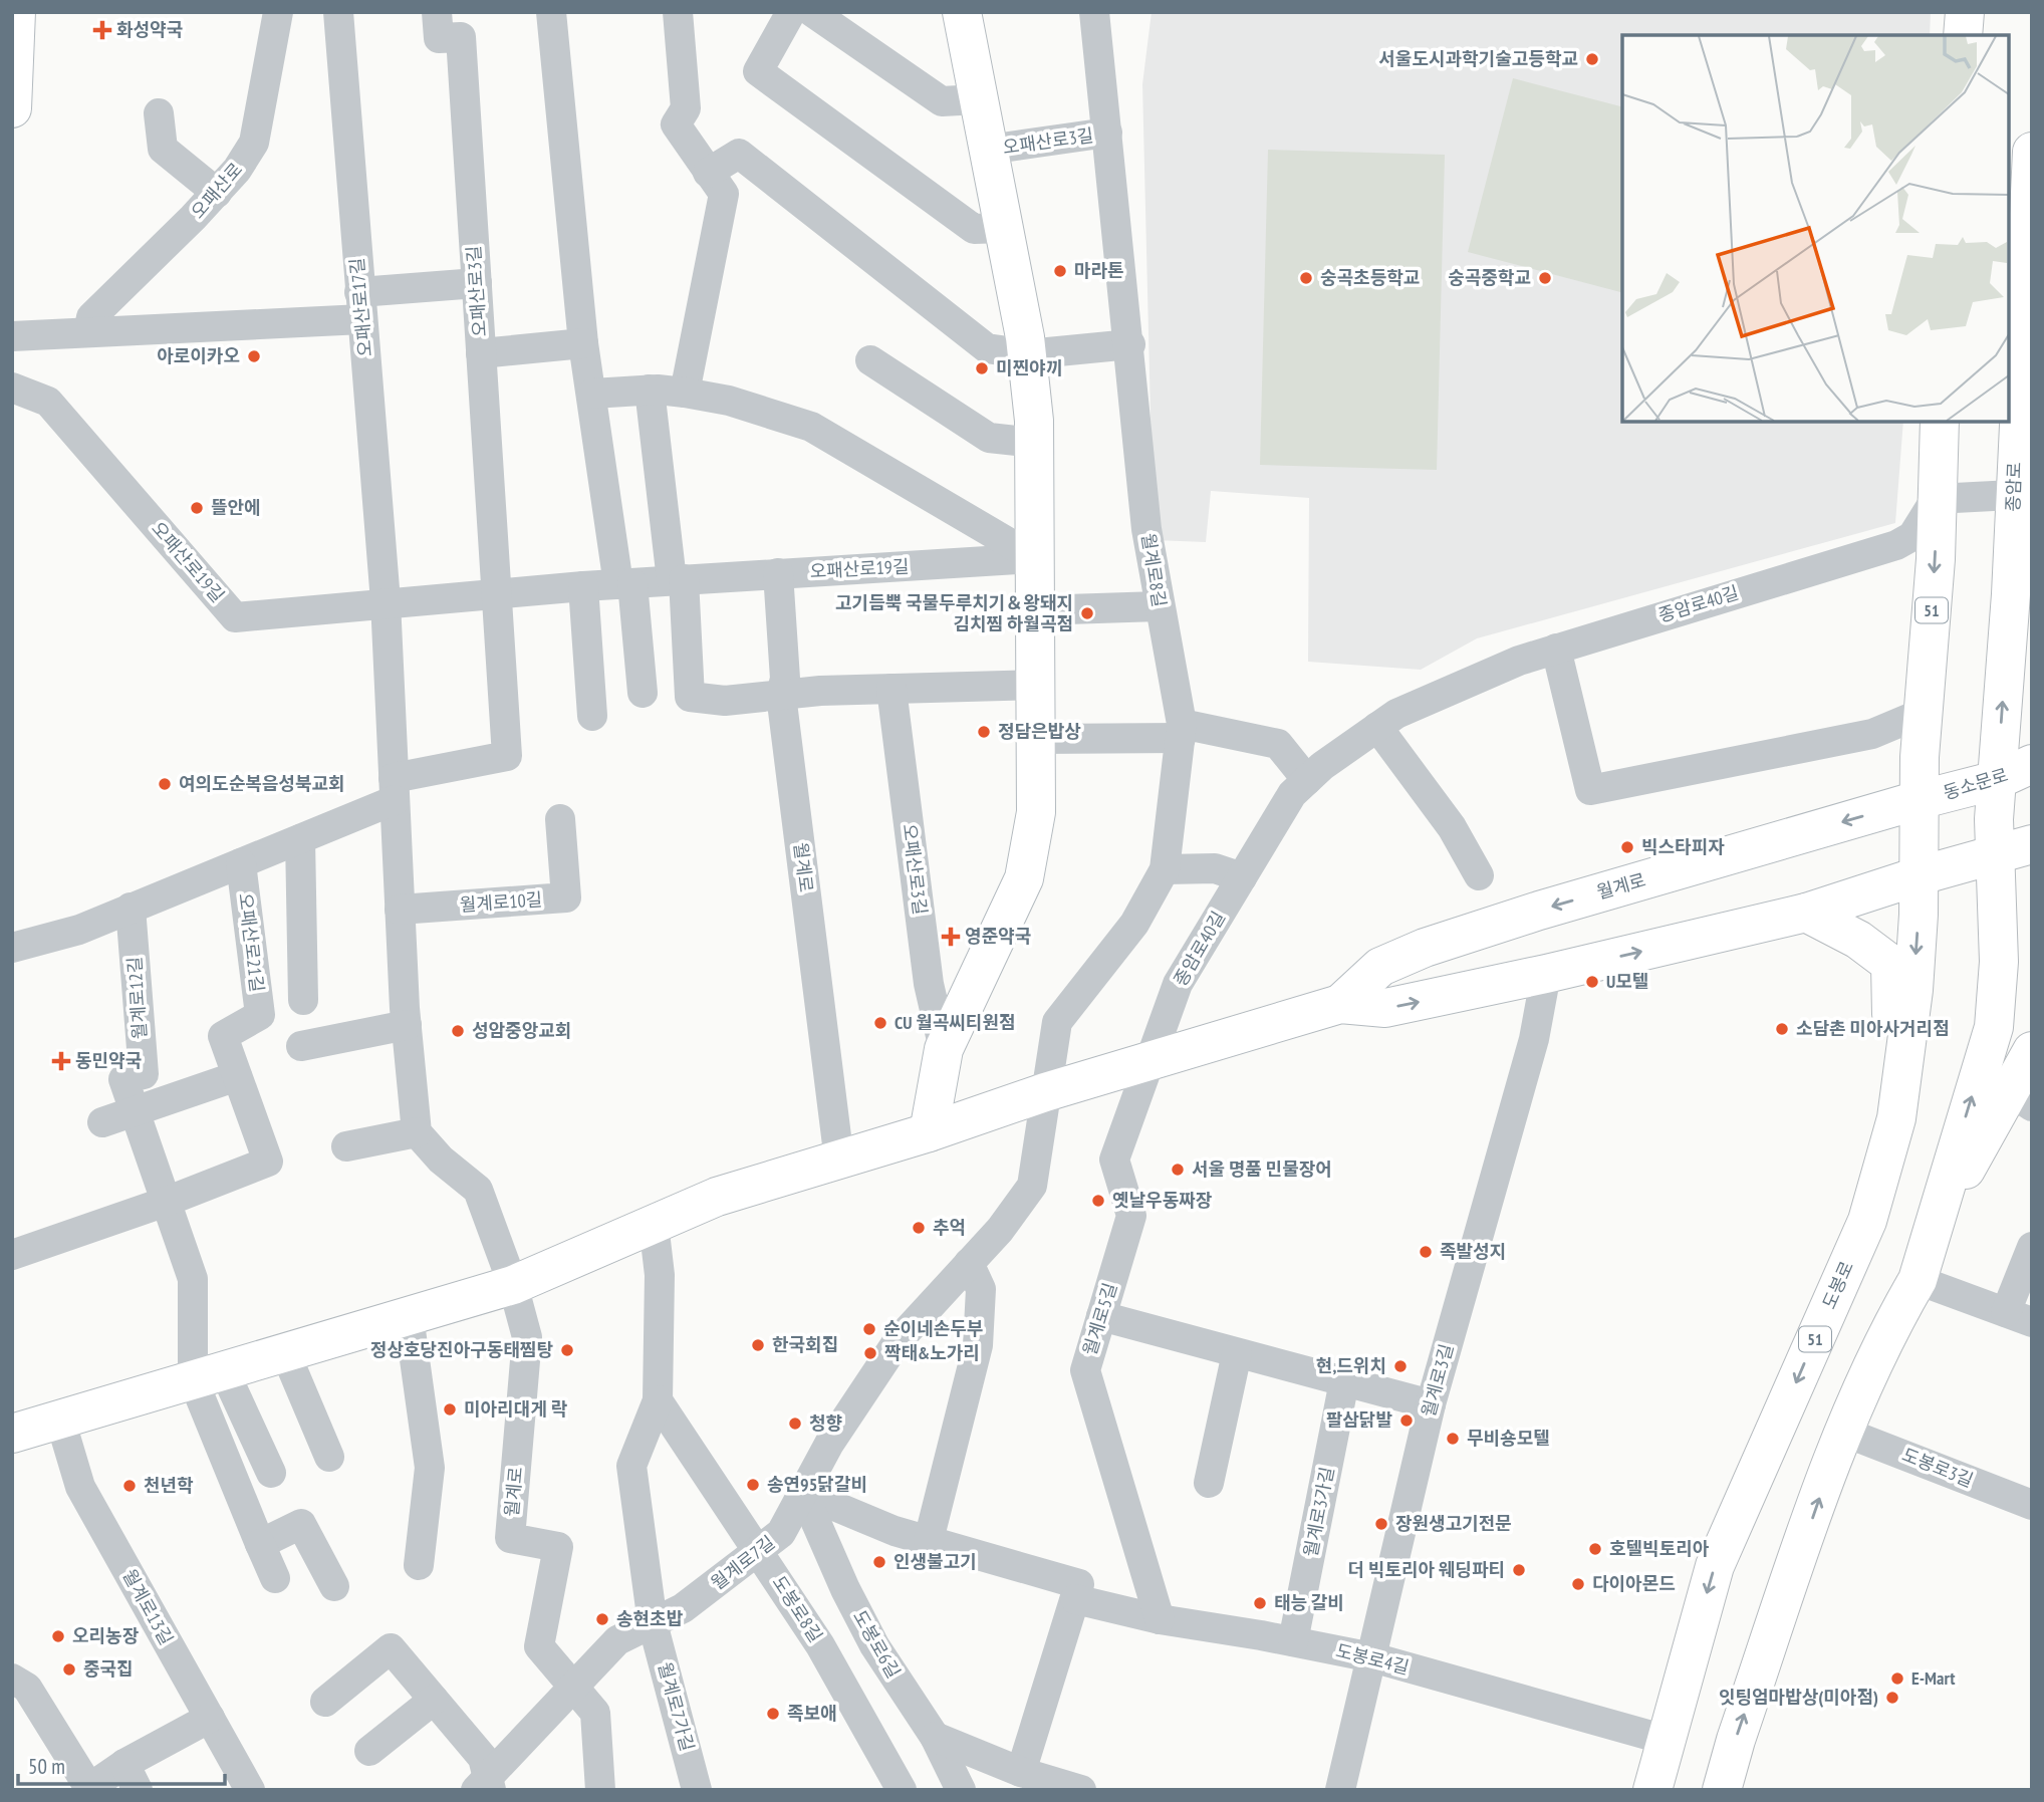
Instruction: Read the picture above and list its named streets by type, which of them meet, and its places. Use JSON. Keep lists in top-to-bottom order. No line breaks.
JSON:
{"streets":{"main road":["오패산로3길","종암로","51","동소문로","월계로","도봉로"],"street":["오패산로","오패산로17길","오패산로19길","월계로8길","종암로40길","월계로10길","오패산로21길","월계로12길","월계로5길","월계로3길","도봉로3길","월계로3가길","월계로7길","월계로13길","도봉로8길","도봉로6길","도봉로4길","월계로7가길"]},"crossings":[["오패산로3길","오패산로19길"],["오패산로3길","월계로8길"],["오패산로3길","월계로"],["오패산로17길","오패산로19길"],["종암로","동소문로"],["오패산로19길","월계로"],["월계로8길","월계로"],["월계로8길","월계로7길"],["종암로40길","51"],["종암로40길","월계로"],["종암로40길","월계로5길"],["51","동소문로"],["51","월계로"],["51","도봉로"],["동소문로","월계로"],["동소문로","도봉로"],["월계로","월계로12길"],["월계로","도봉로"],["월계로","월계로5길"],["월계로","월계로3길"],["월계로","월계로7길"],["월계로","월계로13길"],["오패산로21길","월계로12길"],["도봉로","도봉로4길"],["월계로5길","도봉로4길"],["월계로3길","도봉로4길"],["월계로3가길","도봉로4길"],["월계로7길","도봉로8길"],["월계로7길","도봉로6길"],["월계로7길","월계로7가길"]],"places":{"health":["화성약국","영준약국","동민약국"],"other":["서울도시과학기술고등학교","마라톤","숭곡초등학교","숭곡중학교","아로이카오","미찐야끼","뜰안에","고기듬뿍 국물두루치기＆왕돼지 김치찜 하월곡점","정담은밥상","여의도순복음성북교회","빅스타피자","U모텔","CU 월곡씨티원점","소담촌 미아사거리점","성암중앙교회","서울 명품 민물장어","옛날우동짜장","추억","족발성지","순이네손두부","한국회집","정상호당진아구동태찜탕","짝태&노가리","현,드위치","미아리대게 락","팔삼닭발","청향","무비숑모텔","송연95닭갈비","천년학","장원생고기전문","호텔빅토리아","인생불고기","더 빅토리아 웨딩파티","다이아몬드","태능 갈비","송현초밥","오리농장","중국집","E-Mart","잇팅엄마밥상(미아점)","족보애"]},"scale_bar":"50 m"}
